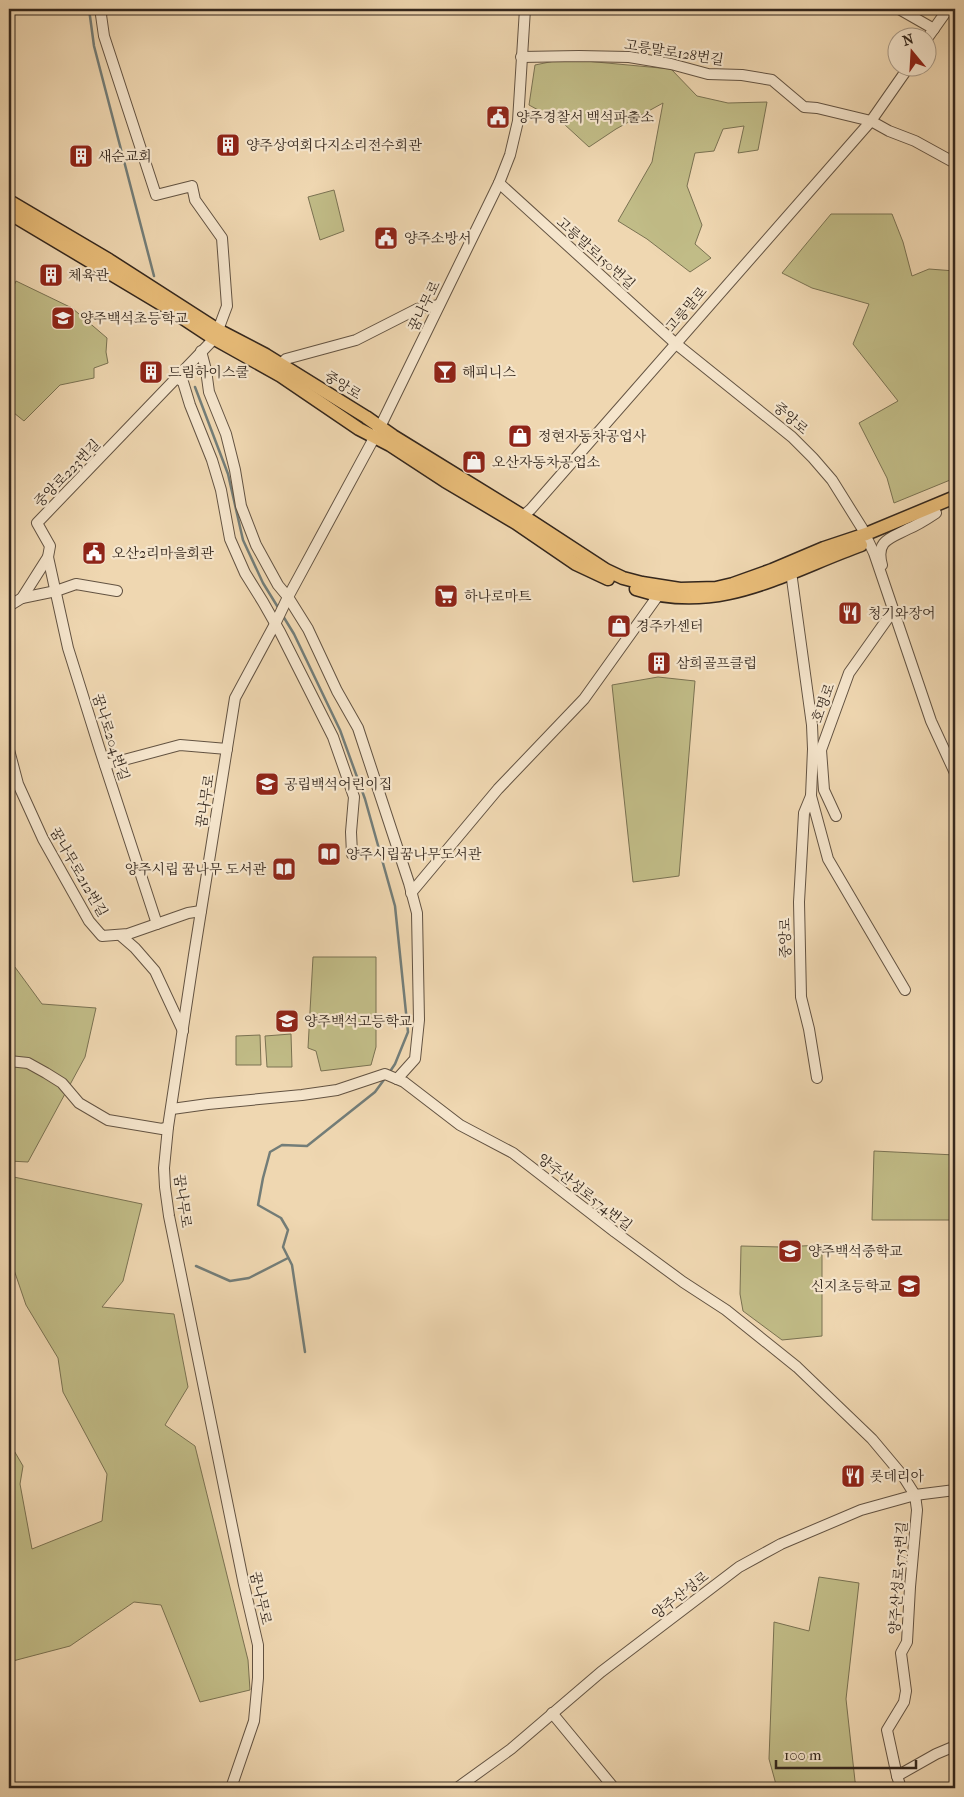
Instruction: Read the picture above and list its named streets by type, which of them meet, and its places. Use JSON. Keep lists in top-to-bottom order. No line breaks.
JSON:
{"streets":{"main road":["중앙로"],"street":["고릉말로128번길","고릉말로150번길","꿈나무로","고릉말로","중앙로223번길","호명로","꿈나로204번길","꿈나무로212번길","양주산성로574번길","양주산성로575번길","양주산성로"]},"crossings":[["고릉말로128번길","꿈나무로"],["고릉말로128번길","고릉말로"],["고릉말로150번길","꿈나무로"],["고릉말로150번길","고릉말로"],["고릉말로150번길","중앙로"],["꿈나무로","중앙로"],["고릉말로","중앙로"],["중앙로223번길","꿈나로204번길"],["양주산성로574번길","양주산성로575번길"],["양주산성로574번길","양주산성로"],["양주산성로575번길","양주산성로"]],"places":{"public building":["양주경찰서 백석파출소","양주소방서","오산2리마을회관"],"building":["양주상여회다지소리전수회관","새순교회","체육관","드림하이스쿨","삼희골프클럽"],"school or university":["양주백석초등학교","공립백석어린이집","양주백석고등학교","양주백석중학교","신지초등학교"],"bar":["해피니스"],"shop":["정현자동차공업사","오산자동차공업소","경주카센터"],"supermarket":["하나로마트"],"restaurant":["청기와장어","롯데리아"],"library":["양주시립꿈나무도서관","양주시립 꿈나무 도서관"]},"scale_bar":"100 m","north":"top"}
